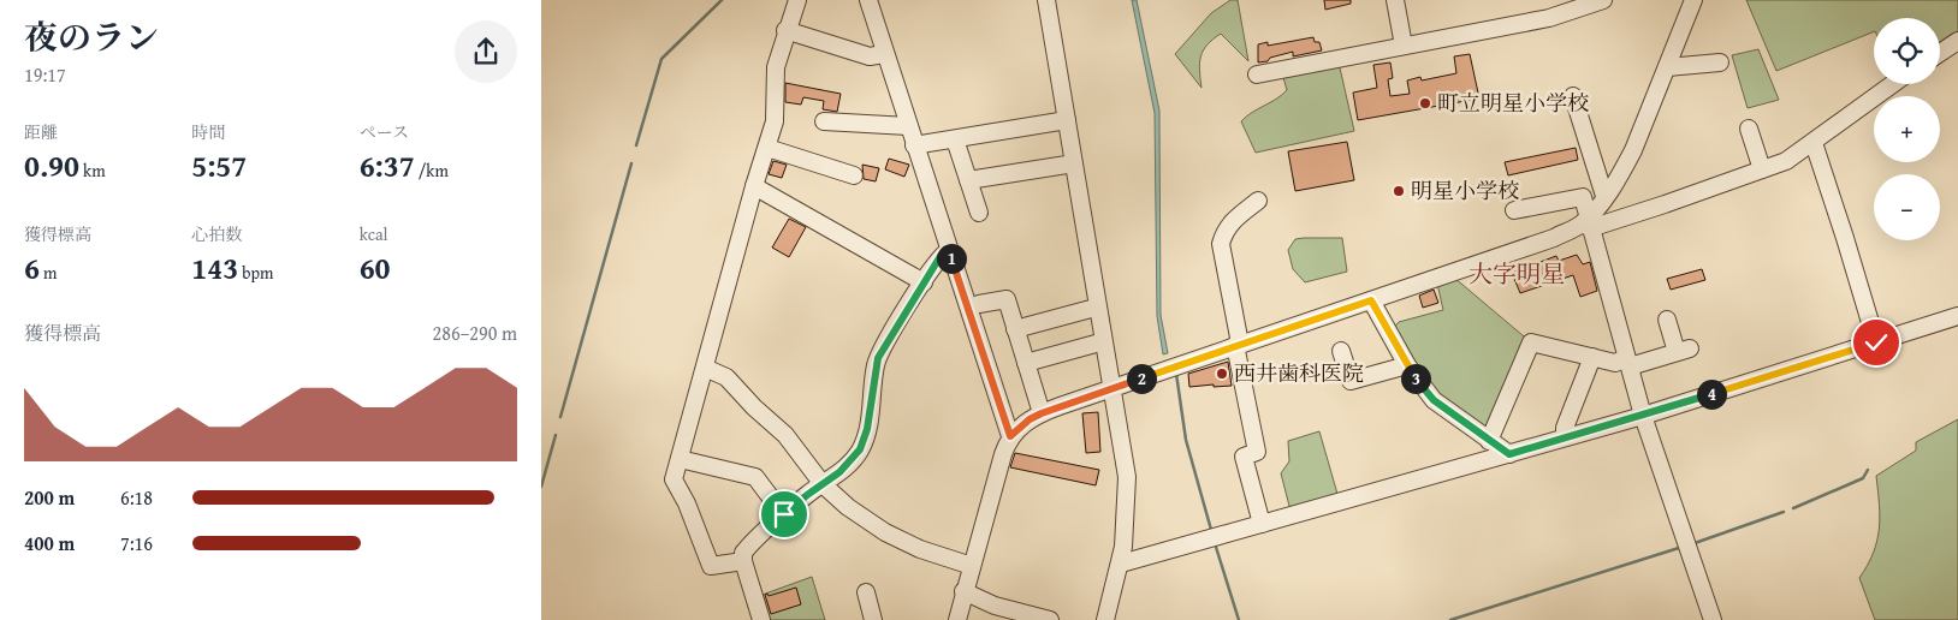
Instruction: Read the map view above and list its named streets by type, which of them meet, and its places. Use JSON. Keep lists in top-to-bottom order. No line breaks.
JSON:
{"districts":["大字明星"],"places":["町立明星小学校","明星小学校","西井歯科医院"],"page":{"heading":["夜のラン","19:17"],"map_buttons":["+","−"],"stats":[["距離","0.90 km"],["時間","5:57"],["ペース","6:37 /km"],["獲得標高","6 m"],["心拍数","143 bpm"],["kcal","60"]],"pins":["1","2","3","4"],"chart":["獲得標高","286–290 m"],"list":[{"name":"200 m","note":"6:18"},{"name":"400 m","note":"7:16"}]}}
